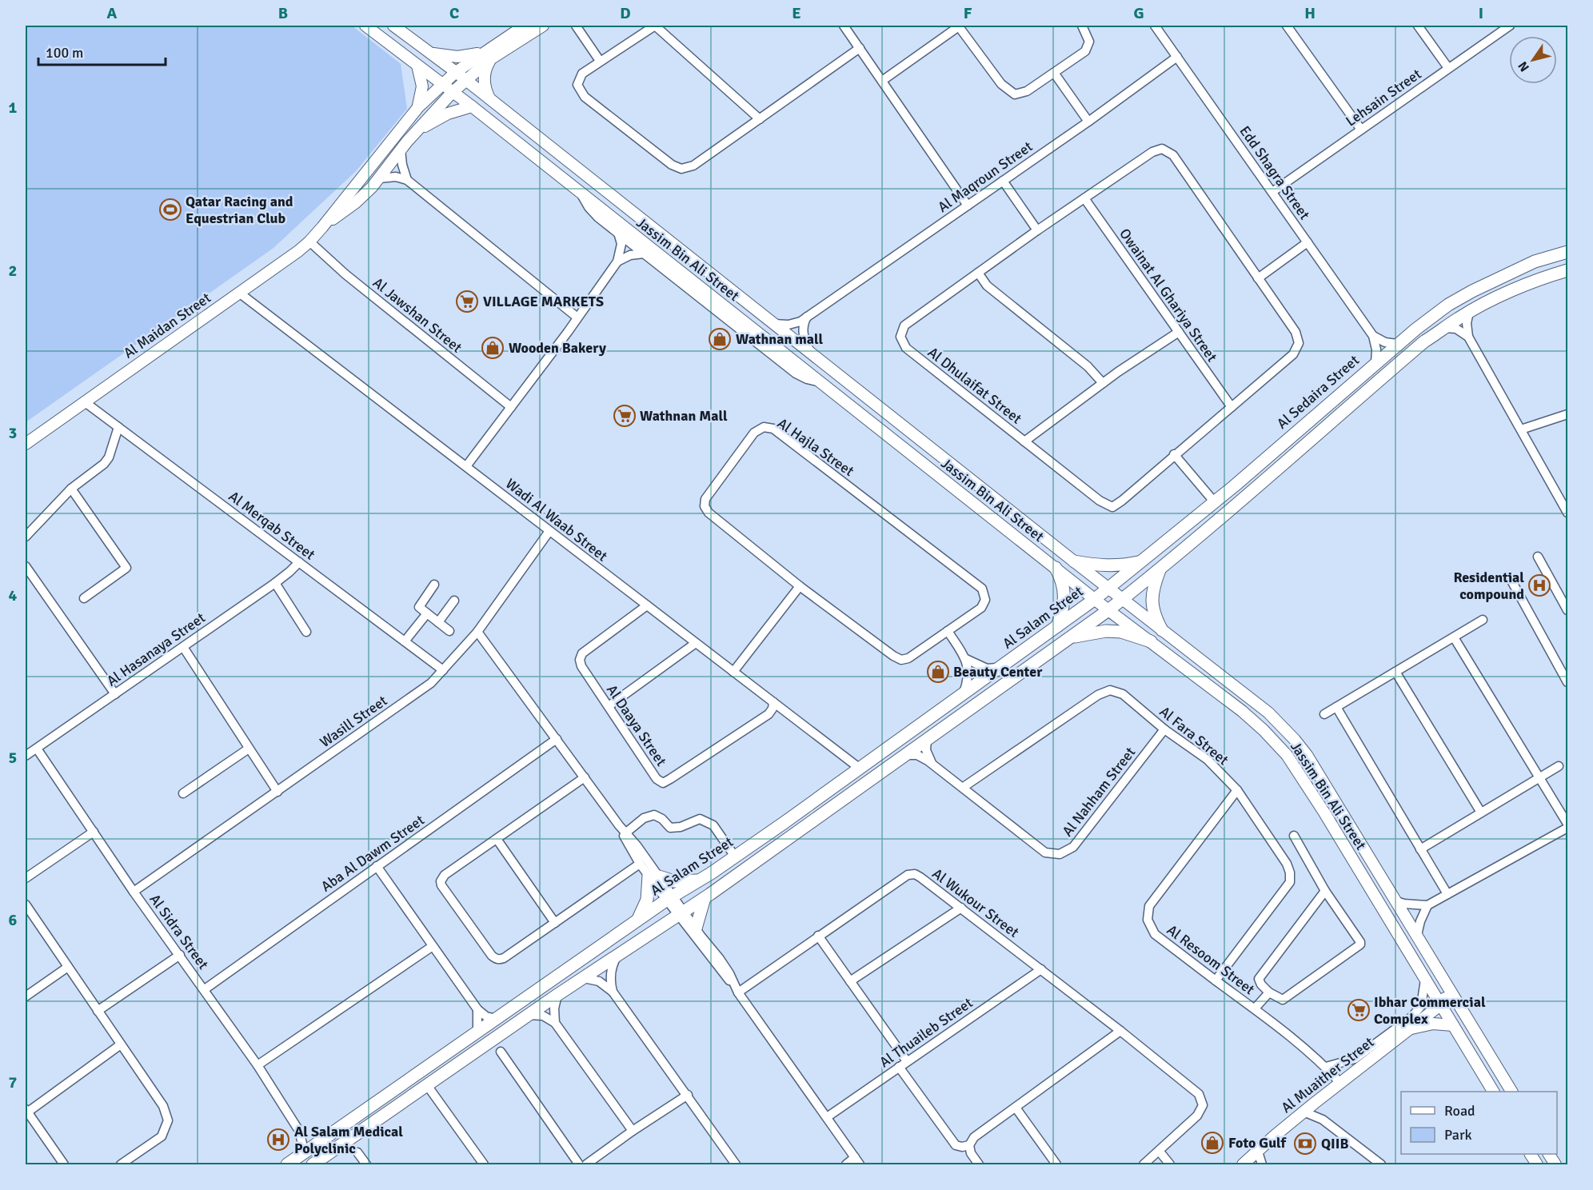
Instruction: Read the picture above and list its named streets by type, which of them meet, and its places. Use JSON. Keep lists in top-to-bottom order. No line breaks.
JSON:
{"streets":{"main road":["Al Sedaira Street","Al Salam Street"],"street":["Lehsain Street","Edd Shagra Street","Al Maqroun Street","Jassim Bin Ali Street","Owainat Al Ghariya Street","Al Jawshan Street","Al Maidan Street","Al Dhulaifat Street","Al Hajla Street","Wadi Al Waab Street","Al Merqab Street","Al Hasanaya Street","Wasill Street","Al Daaya Street","Al Fara Street","Al Nahham Street","Aba Al Dawm Street","Al Wukour Street","Al Sidra Street","Al Resoom Street","Al Thuaileb Street","Al Muaither Street"]},"crossings":[["Lehsain Street","Edd Shagra Street"],["Edd Shagra Street","Al Maqroun Street"],["Edd Shagra Street","Al Sedaira Street"],["Al Maqroun Street","Jassim Bin Ali Street"],["Jassim Bin Ali Street","Al Maidan Street"],["Jassim Bin Ali Street","Al Sedaira Street"],["Jassim Bin Ali Street","Al Salam Street"],["Jassim Bin Ali Street","Al Muaither Street"],["Owainat Al Ghariya Street","Al Dhulaifat Street"],["Al Jawshan Street","Al Maidan Street"],["Al Maidan Street","Wadi Al Waab Street"],["Al Maidan Street","Al Merqab Street"],["Al Sedaira Street","Al Salam Street"],["Wadi Al Waab Street","Al Salam Street"],["Wadi Al Waab Street","Wasill Street"],["Wadi Al Waab Street","Al Daaya Street"],["Al Merqab Street","Al Hasanaya Street"],["Al Merqab Street","Wasill Street"],["Al Hasanaya Street","Al Sidra Street"],["Wasill Street","Al Sidra Street"],["Al Fara Street","Al Nahham Street"],["Al Fara Street","Al Resoom Street"],["Aba Al Dawm Street","Al Sidra Street"],["Al Wukour Street","Al Thuaileb Street"],["Al Resoom Street","Al Muaither Street"]],"places":{"sports":["Qatar Racing and Equestrian Club"],"supermarket":["VILLAGE MARKETS","Wathnan Mall","Ibhar Commercial Complex"],"shop":["Wathnan mall","Wooden Bakery","Beauty Center","Foto Gulf"],"hospital":["Residential compound","Al Salam Medical Polyclinic"],"bank":["QIIB"]},"legend":["Road","Park"],"scale_bar":"100 m","north":"bottom left","grid":{"columns":["A","B","C","D","E","F","G","H","I"],"rows":["1","2","3","4","5","6","7"]}}
